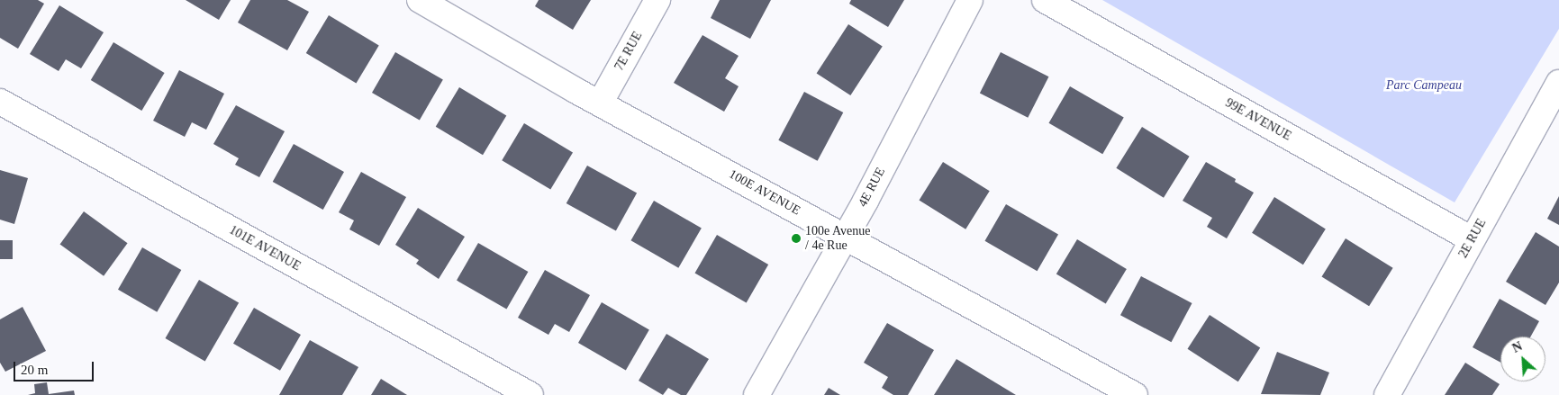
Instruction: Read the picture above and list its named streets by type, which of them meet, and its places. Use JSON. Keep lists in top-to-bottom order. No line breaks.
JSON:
{"streets":{"street":["7E RUE","99E AVENUE","4E RUE","100E AVENUE","2E RUE","101E AVENUE"]},"crossings":[["7E RUE","100E AVENUE"],["99E AVENUE","2E RUE"],["4E RUE","100E AVENUE"]],"parks":["Parc Campeau"],"places":["100e Avenue / 4e Rue"],"scale_bar":"20 m","north":"top left"}
